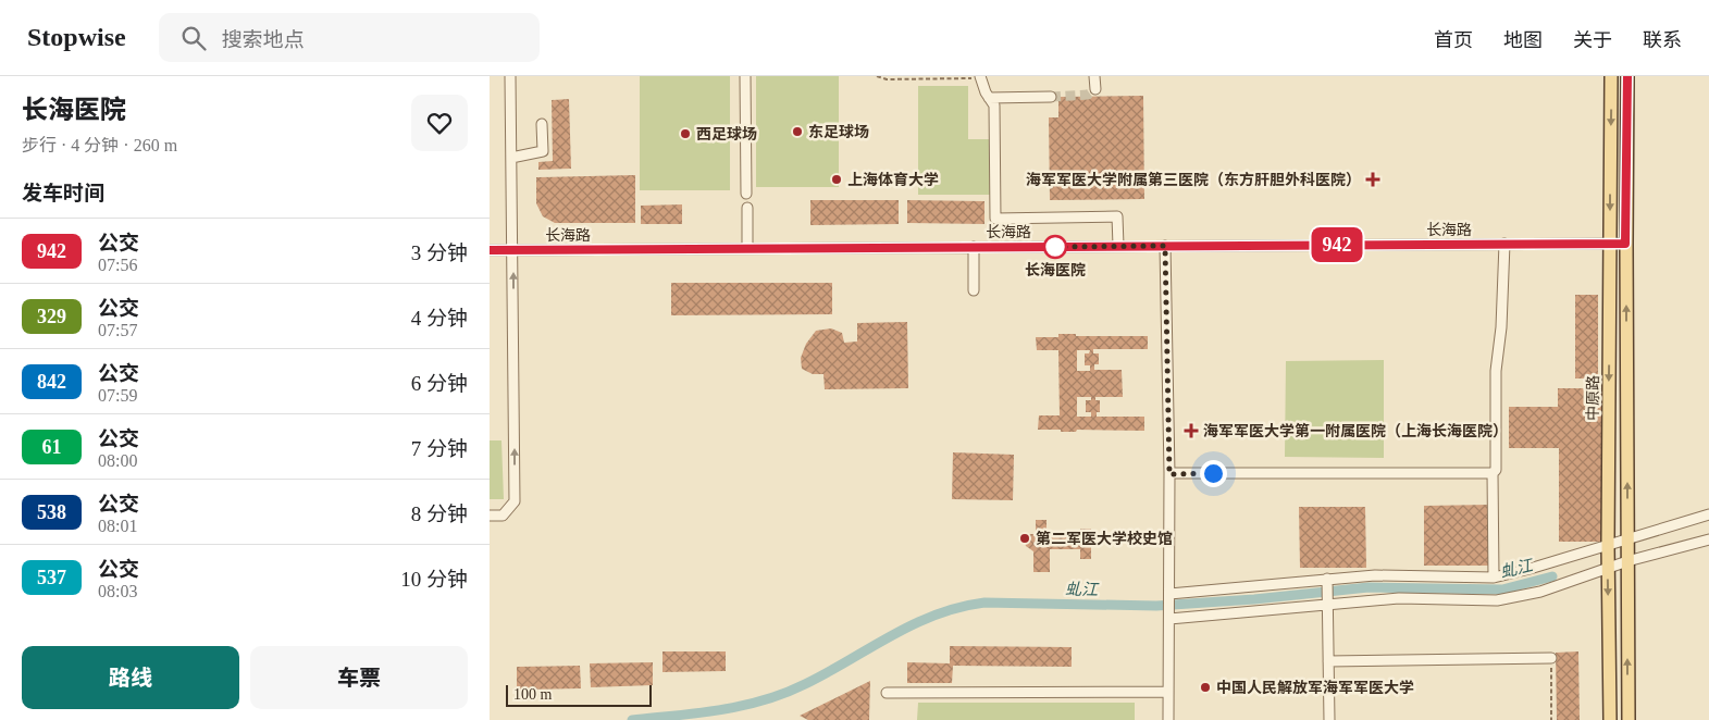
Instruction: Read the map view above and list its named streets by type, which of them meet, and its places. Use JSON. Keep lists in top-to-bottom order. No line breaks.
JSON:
{"streets":{"main road":["中原路"],"street":["长海路"]},"crossings":[["长海路","中原路"]],"water":["虬江"],"places":{"other":["东足球场","西足球场","上海体育大学","长海医院","第二军医大学校史馆","中国人民解放军海军军医大学"],"health":["海军军医大学附属第三医院（东方肝胆外科医院）","海军军医大学第一附属医院（上海长海医院）"]},"lines":["bus line 942"],"scale_bar":"100 m","page":{"header":"Stopwise","search":"搜索地点","nav":["首页","地图","关于","联系"],"heading":[["长海医院","步行 · 4 分钟 · 260 m"],"发车时间"],"on_map":"942","list":[{"mark":"942","name":"公交","note":"07:56","value":"3 分钟"},{"mark":"329","name":"公交","note":"07:57","value":"4 分钟"},{"mark":"842","name":"公交","note":"07:59","value":"6 分钟"},{"mark":"61","name":"公交","note":"08:00","value":"7 分钟"},{"mark":"538","name":"公交","note":"08:01","value":"8 分钟"},{"mark":"537","name":"公交","note":"08:03","value":"10 分钟"}],"buttons":["路线","车票"],"scale":"100 m"}}
